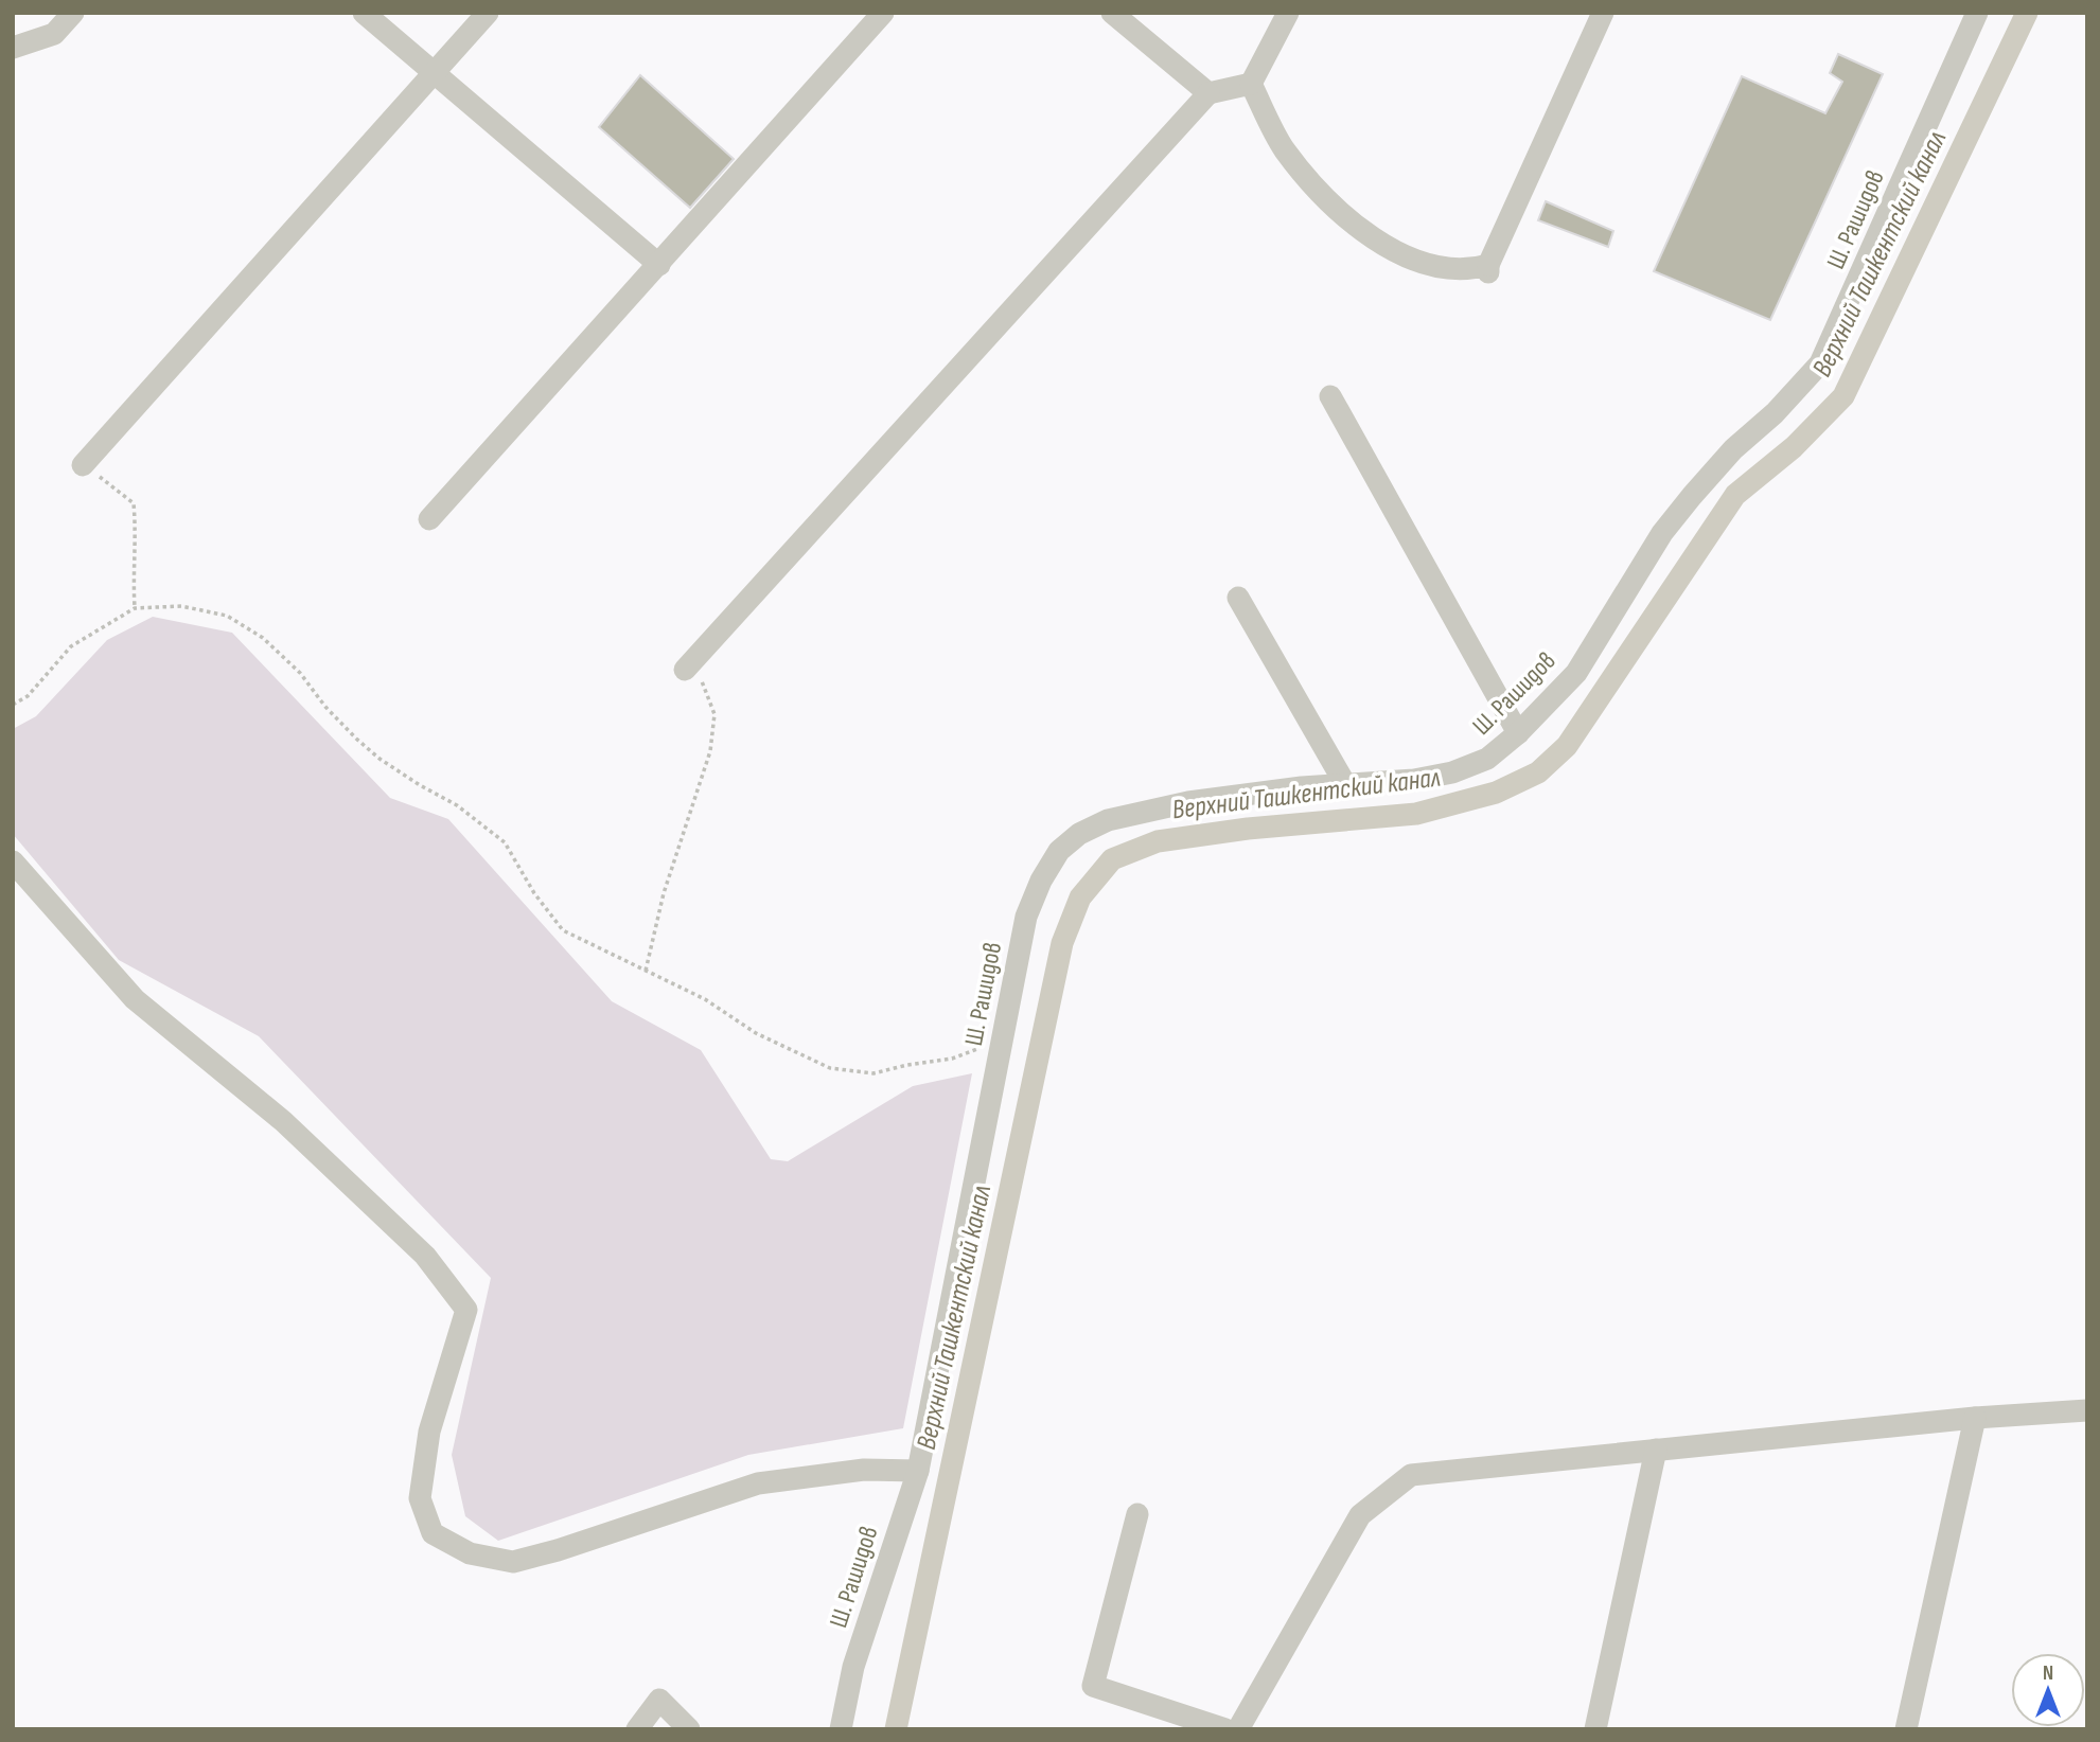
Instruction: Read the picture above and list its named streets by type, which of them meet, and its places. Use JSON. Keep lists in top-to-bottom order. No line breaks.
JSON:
{"streets":{"street":["Ш. Рашидов"]},"water":["Верхний Ташкентский канал"],"north":"top"}
